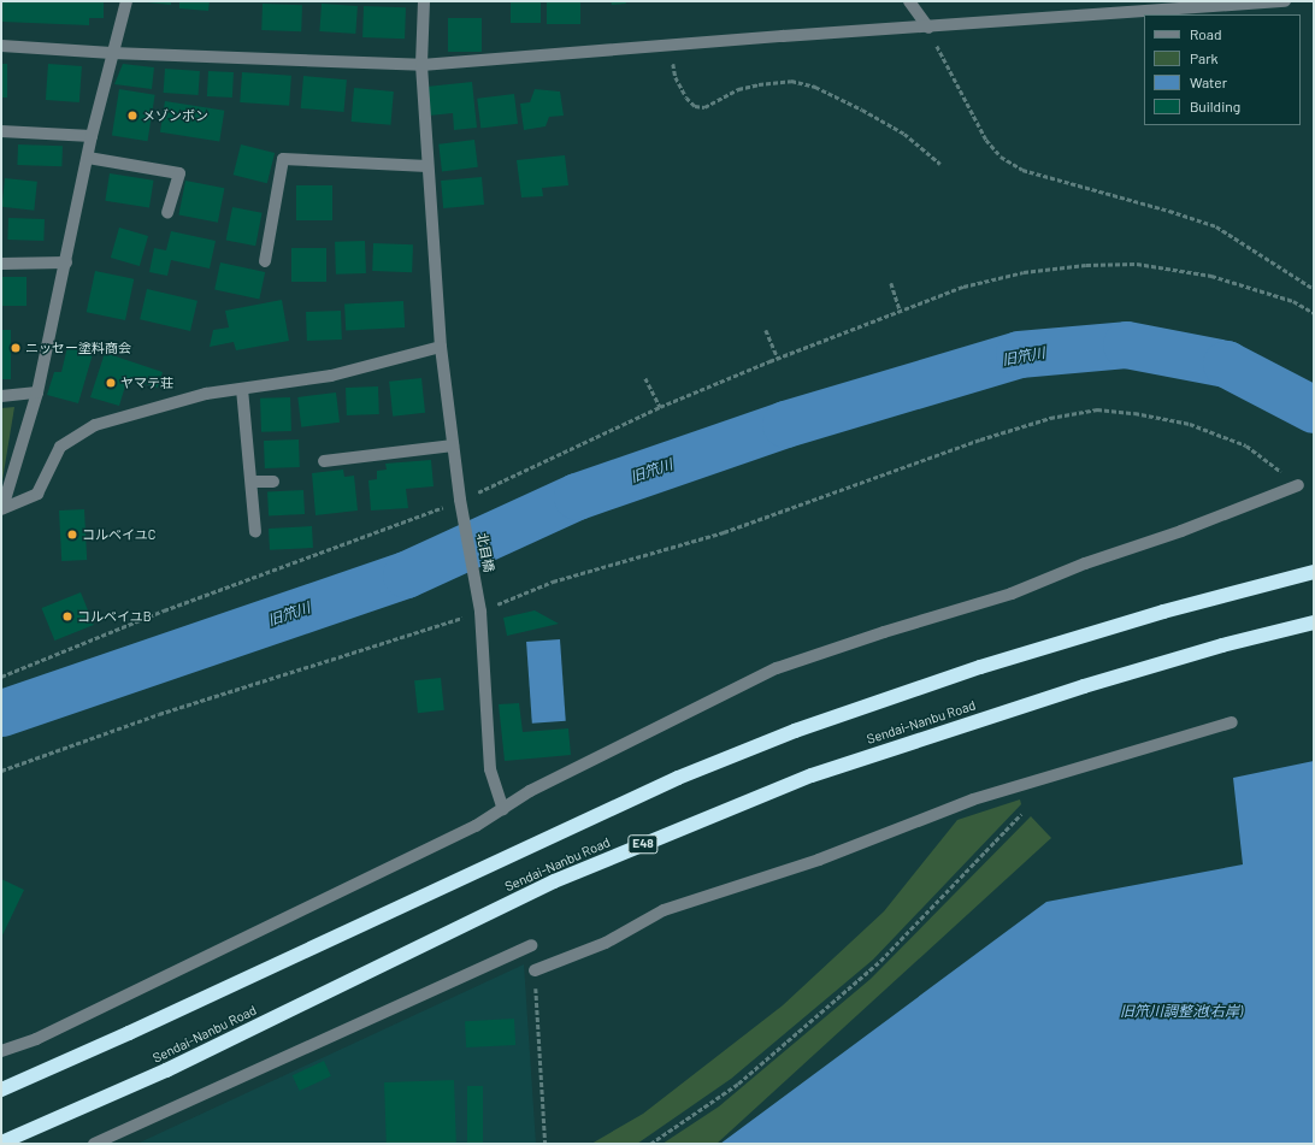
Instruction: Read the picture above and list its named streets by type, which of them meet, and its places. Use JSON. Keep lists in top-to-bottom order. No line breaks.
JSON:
{"streets":{"highway":["Sendai-Nanbu Road","E48"],"street":["北目橋"]},"water":["旧笊川","旧笊川調整池(右岸)"],"places":["メゾンボン","ニッセー塗料商会","ヤマテ荘","コルベイユC","コルベイユB"],"legend":["Road","Park","Water","Building"]}
